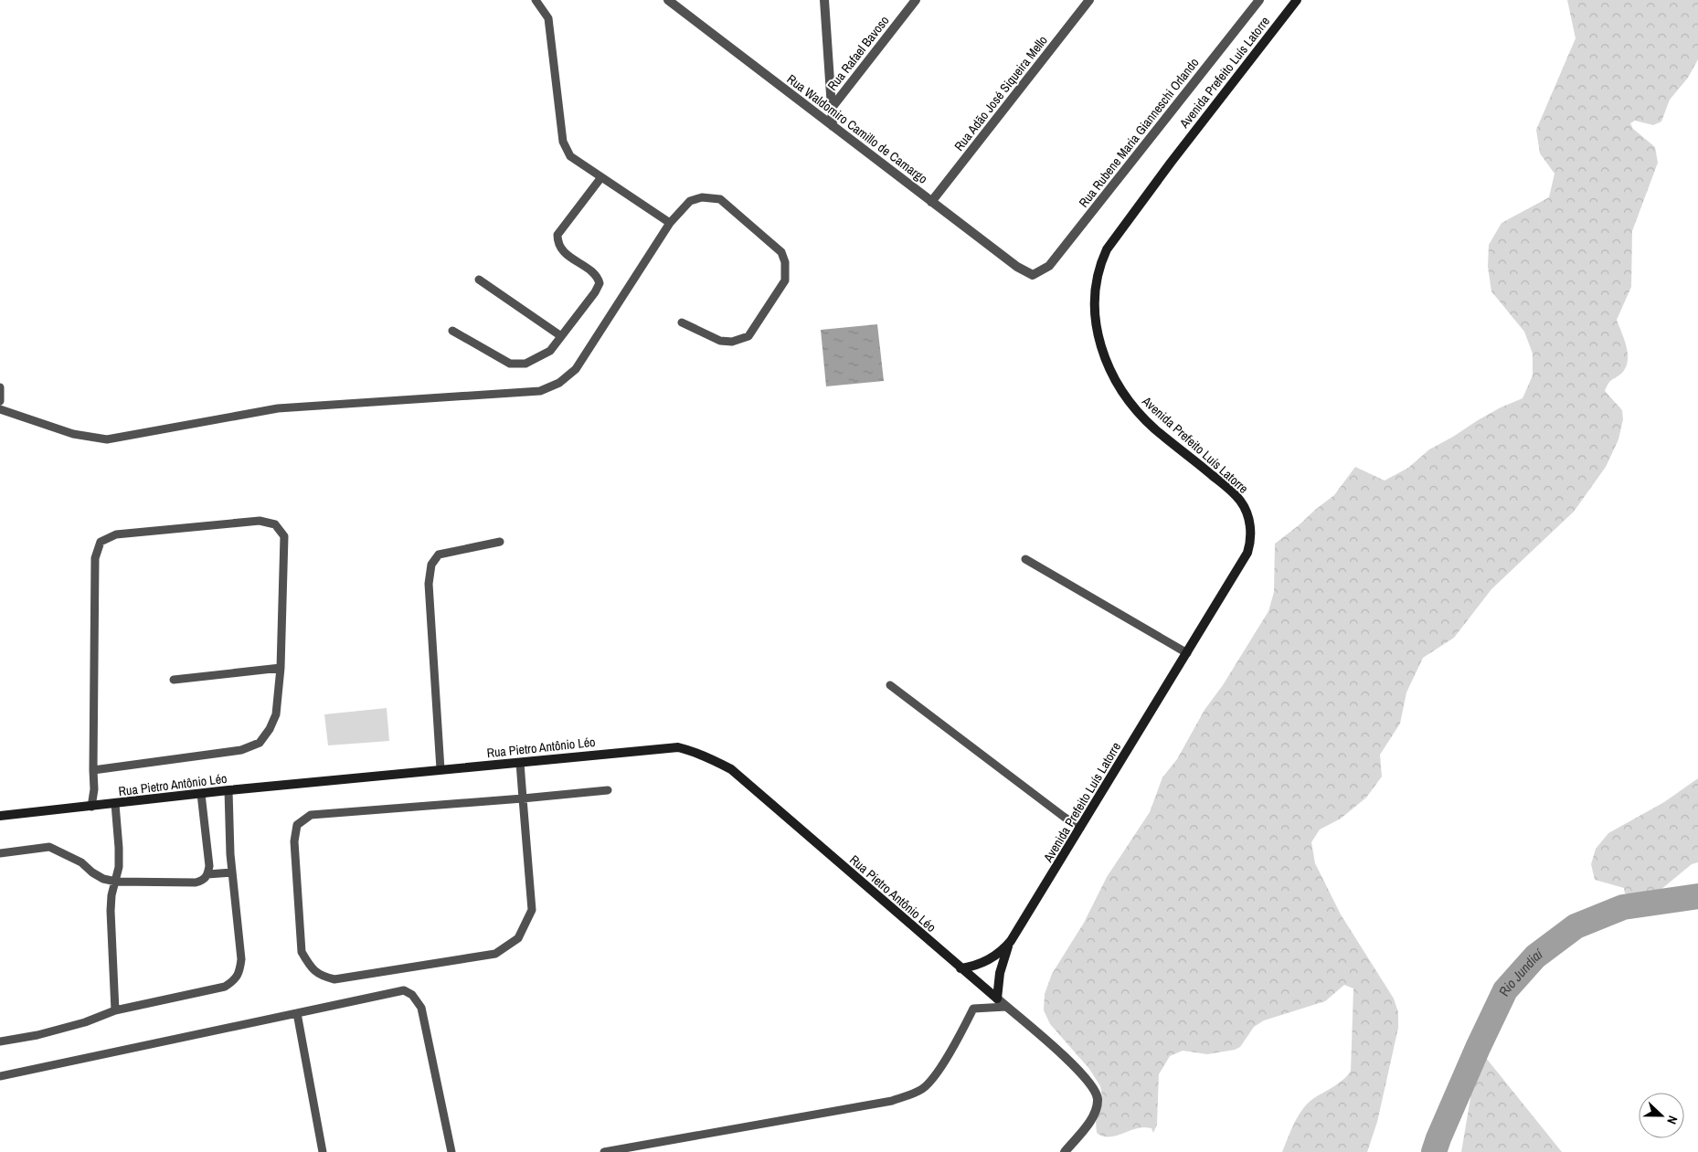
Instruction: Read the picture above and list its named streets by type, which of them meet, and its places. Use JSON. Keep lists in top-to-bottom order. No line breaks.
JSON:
{"streets":{"main road":["Avenida Prefeito Luís Latorre","Rua Pietro Antônio Léo"],"street":["Rua Rafael Bavoso","Rua Adão José Siqueira Mello","Rua Waldomiro Camillo de Camargo","Rua Rubene Maria Gianneschi Orlando"]},"crossings":[["Rua Rafael Bavoso","Rua Waldomiro Camillo de Camargo"],["Avenida Prefeito Luís Latorre","Rua Pietro Antônio Léo"],["Rua Adão José Siqueira Mello","Rua Waldomiro Camillo de Camargo"],["Rua Waldomiro Camillo de Camargo","Rua Rubene Maria Gianneschi Orlando"]],"water":["Rio Jundiaí"],"north":"right"}
